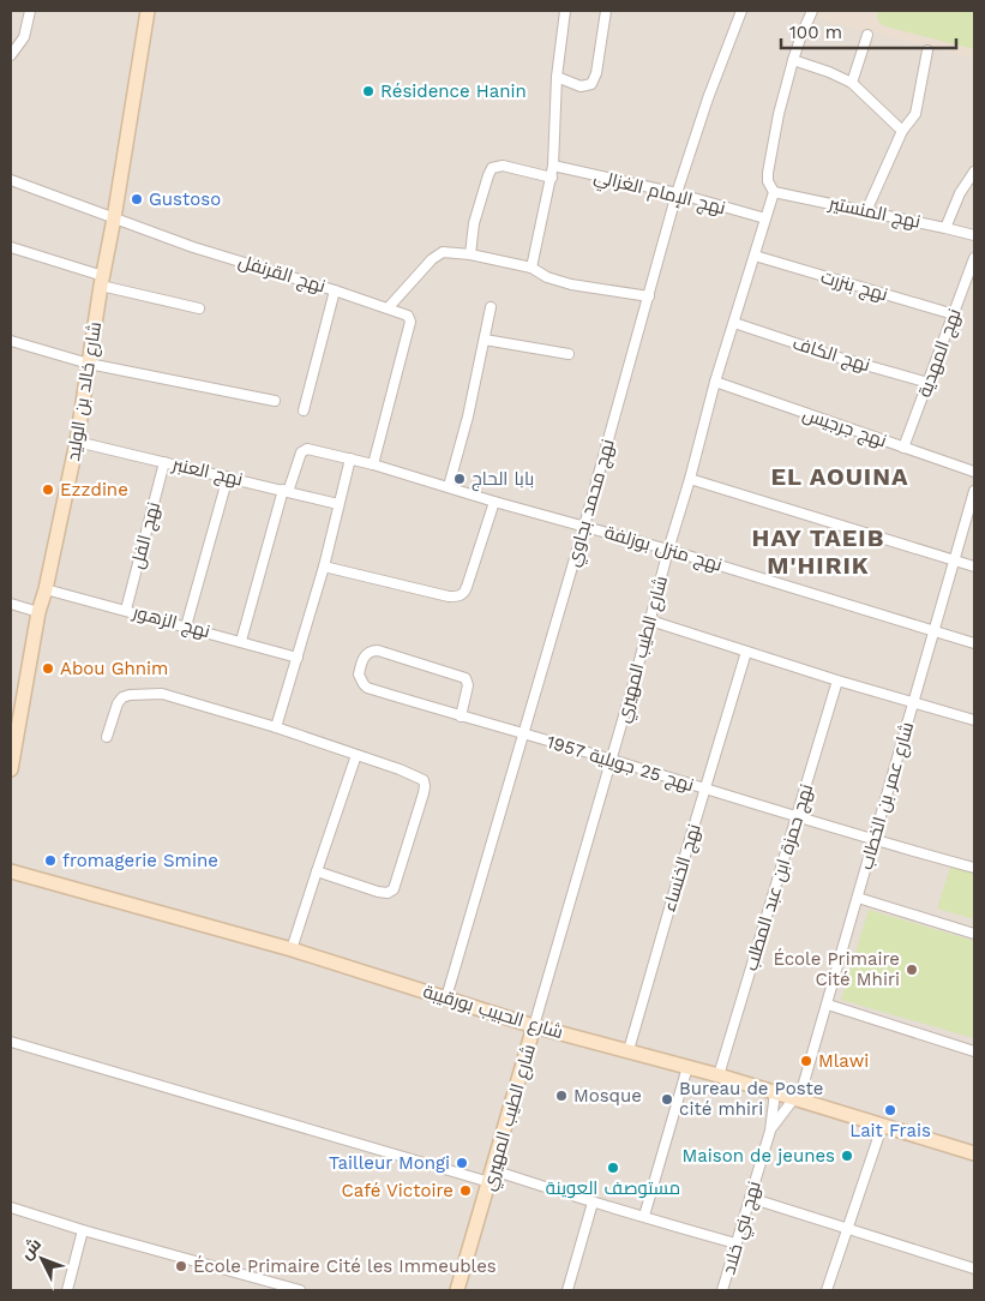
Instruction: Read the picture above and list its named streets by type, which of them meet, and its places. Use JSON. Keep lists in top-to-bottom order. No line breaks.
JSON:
{"streets":{"street":["نهج الإمام الغزالي","نهج المنستير","نهج القرنفل","نهج بنزرت","نهج المهدية","نهج الكاف","شارع خالد بن الوليد","نهج جرجيس","نهج العنبر","نهج محمد بجاوي","نهج الفل","نهج منزل بوزلفة","نهج الزهور","شارع الطيب المهيري","نهج 25 جويلية 1957","شارع عمر بن الخطاب","نهج الخنساء","نهج حمزة ابن عبد المطلب","شارع الحبيب بورقيبة","نهج بني خلاد"]},"crossings":[["نهج الإمام الغزالي","نهج محمد بجاوي"],["نهج الإمام الغزالي","شارع الطيب المهيري"],["نهج المنستير","شارع الطيب المهيري"],["نهج القرنفل","شارع خالد بن الوليد"],["نهج القرنفل","نهج منزل بوزلفة"],["نهج بنزرت","نهج المهدية"],["نهج بنزرت","شارع الطيب المهيري"],["نهج المهدية","نهج الكاف"],["نهج المهدية","نهج جرجيس"],["نهج الكاف","شارع الطيب المهيري"],["شارع خالد بن الوليد","نهج العنبر"],["شارع خالد بن الوليد","نهج الزهور"],["نهج جرجيس","شارع الطيب المهيري"],["نهج العنبر","نهج الفل"],["نهج العنبر","نهج منزل بوزلفة"],["نهج محمد بجاوي","نهج منزل بوزلفة"],["نهج محمد بجاوي","نهج 25 جويلية 1957"],["نهج محمد بجاوي","شارع الحبيب بورقيبة"],["نهج الفل","نهج الزهور"],["نهج منزل بوزلفة","شارع الطيب المهيري"],["نهج منزل بوزلفة","شارع عمر بن الخطاب"],["شارع الطيب المهيري","نهج 25 جويلية 1957"],["شارع الطيب المهيري","شارع الحبيب بورقيبة"],["نهج 25 جويلية 1957","شارع عمر بن الخطاب"],["نهج 25 جويلية 1957","نهج الخنساء"],["نهج 25 جويلية 1957","نهج حمزة ابن عبد المطلب"],["شارع عمر بن الخطاب","شارع الحبيب بورقيبة"],["شارع عمر بن الخطاب","نهج بني خلاد"],["نهج الخنساء","شارع الحبيب بورقيبة"],["نهج حمزة ابن عبد المطلب","شارع الحبيب بورقيبة"],["شارع الحبيب بورقيبة","نهج بني خلاد"]],"districts":["EL AOUINA","HAY TAEIB M'HIRIK"],"places":["Résidence Hanin","Gustoso","بابا الحاج","Ezzdine","Abou Ghnim","fromagerie Smine","École Primaire Cité Mhiri","Mlawi","Mosque","Bureau de Poste cité mhiri","Lait Frais","Maison de jeunes","Tailleur Mongi","مستوصف العوينة","Café Victoire","École Primaire Cité les Immeubles"],"scale_bar":"100 m","north":"top left"}
